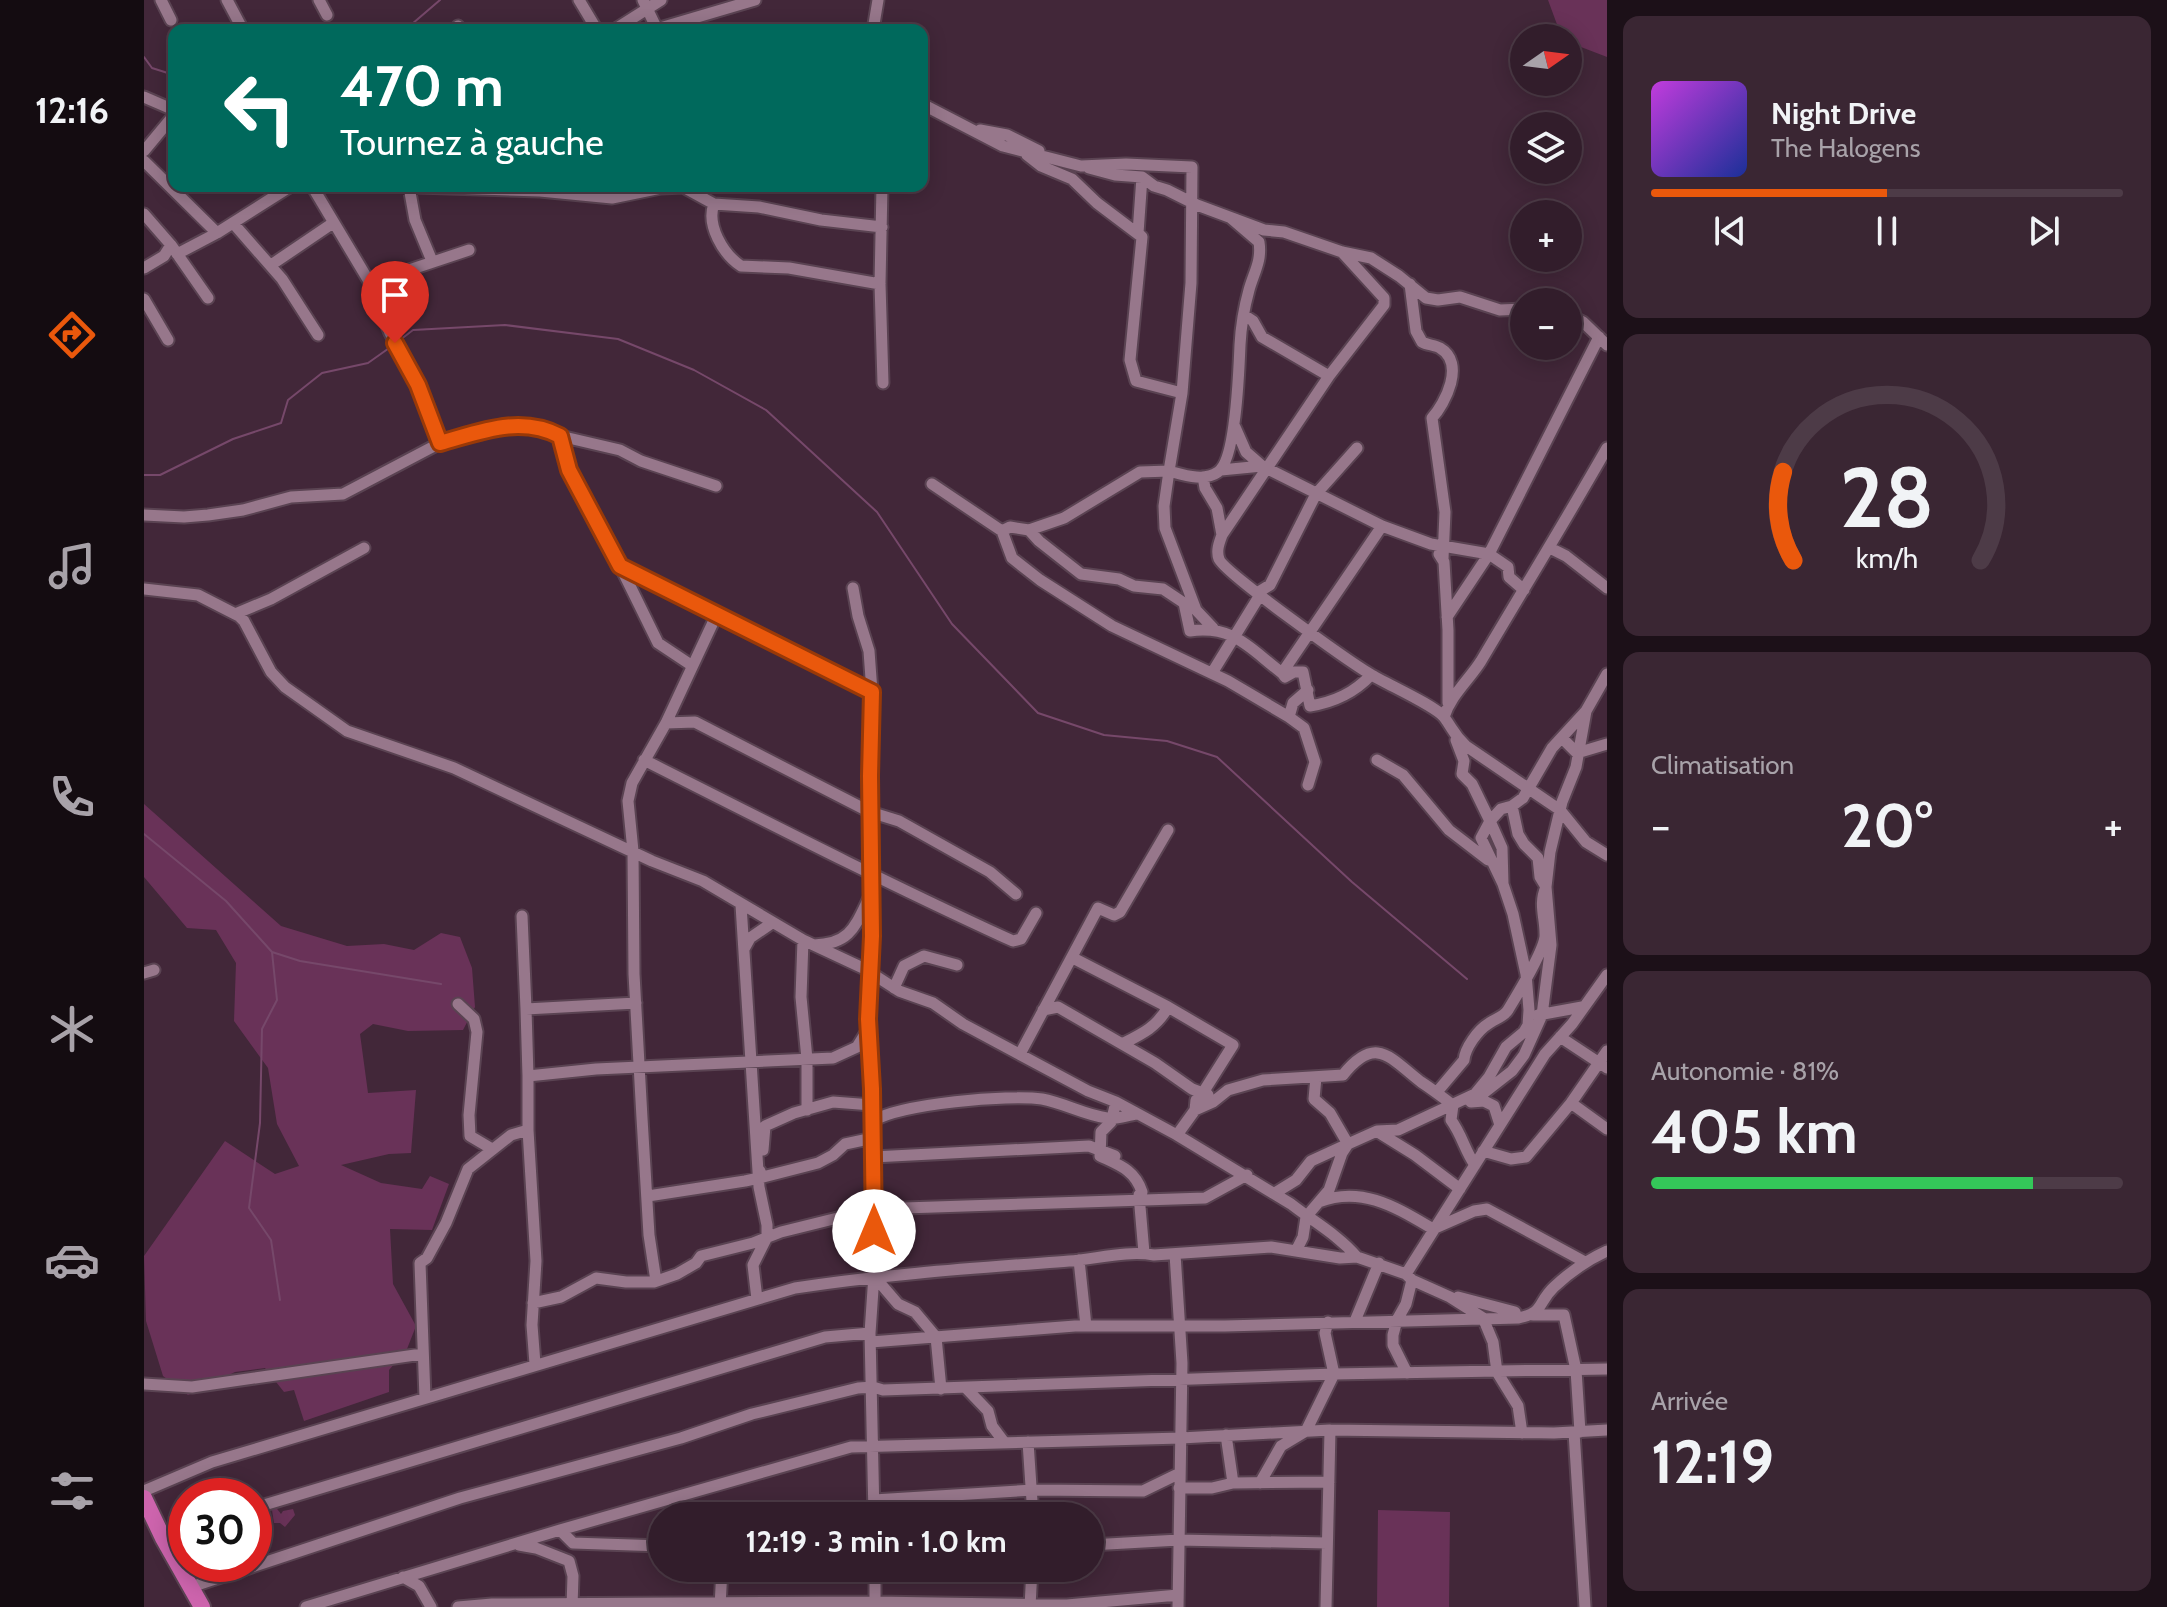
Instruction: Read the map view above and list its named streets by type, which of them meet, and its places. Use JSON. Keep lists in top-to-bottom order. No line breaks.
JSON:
{"north":"right","page":{"tabs":"12:16","map_buttons":["+","−"],"turn":["470 m","Tournez à gauche"],"song":["Night Drive","The Halogens"],"tile":["Climatisation",["Autonomie · 81%","405 km"],["Arrivée","12:19"]],"heat":["−","20°","+"],"limit":"30","trip":"12:19 · 3 min · 1.0 km","gauge":["28","km/h"]}}
